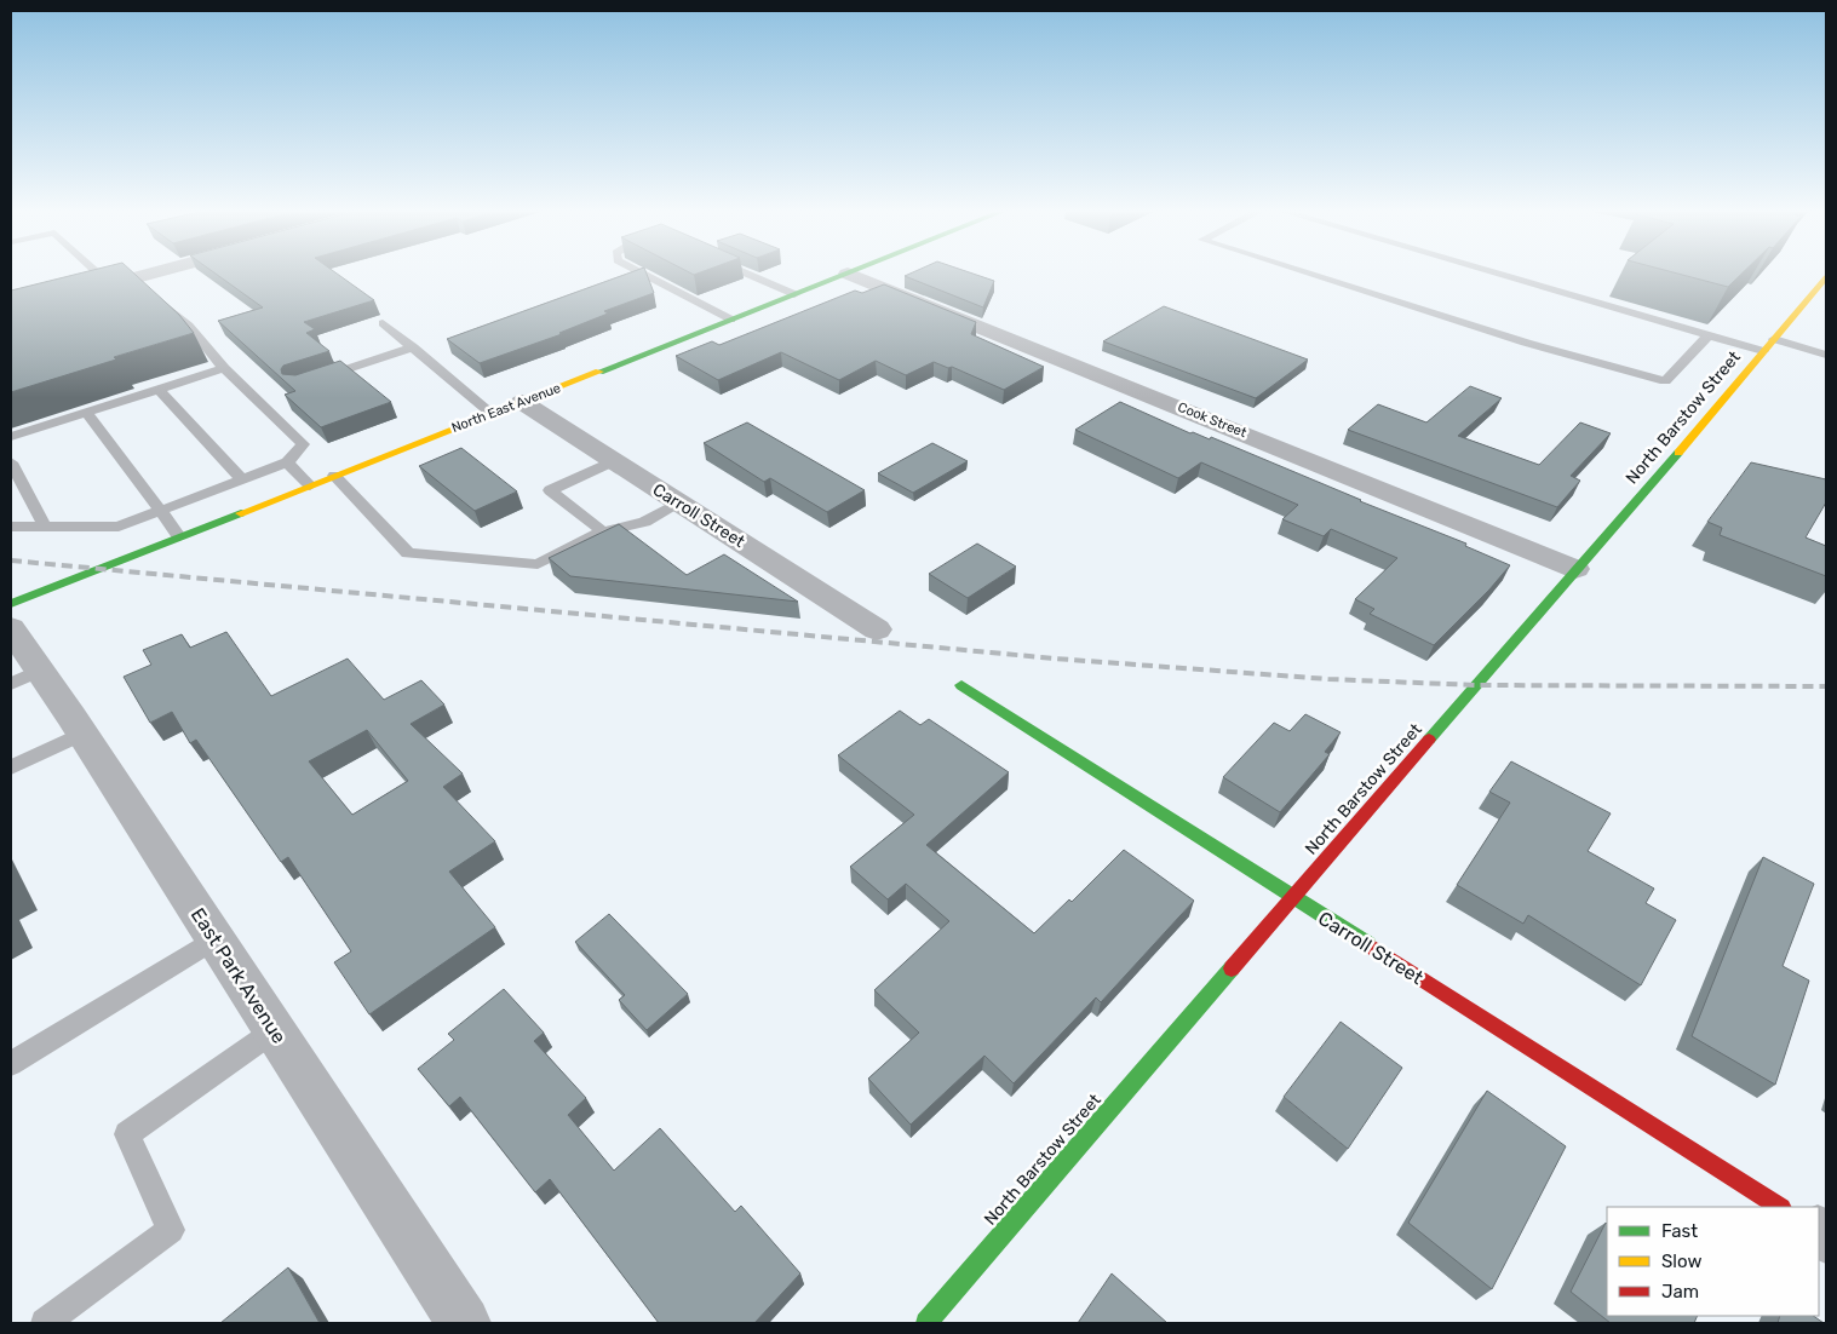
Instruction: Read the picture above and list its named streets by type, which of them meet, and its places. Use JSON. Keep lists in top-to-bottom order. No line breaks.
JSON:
{"streets":{"street":["North East Avenue","North Barstow Street","Cook Street","Carroll Street","East Park Avenue"]},"crossings":[["North East Avenue","Carroll Street"],["North Barstow Street","Cook Street"],["North Barstow Street","Carroll Street"]],"legend":["Fast","Slow","Jam"]}
